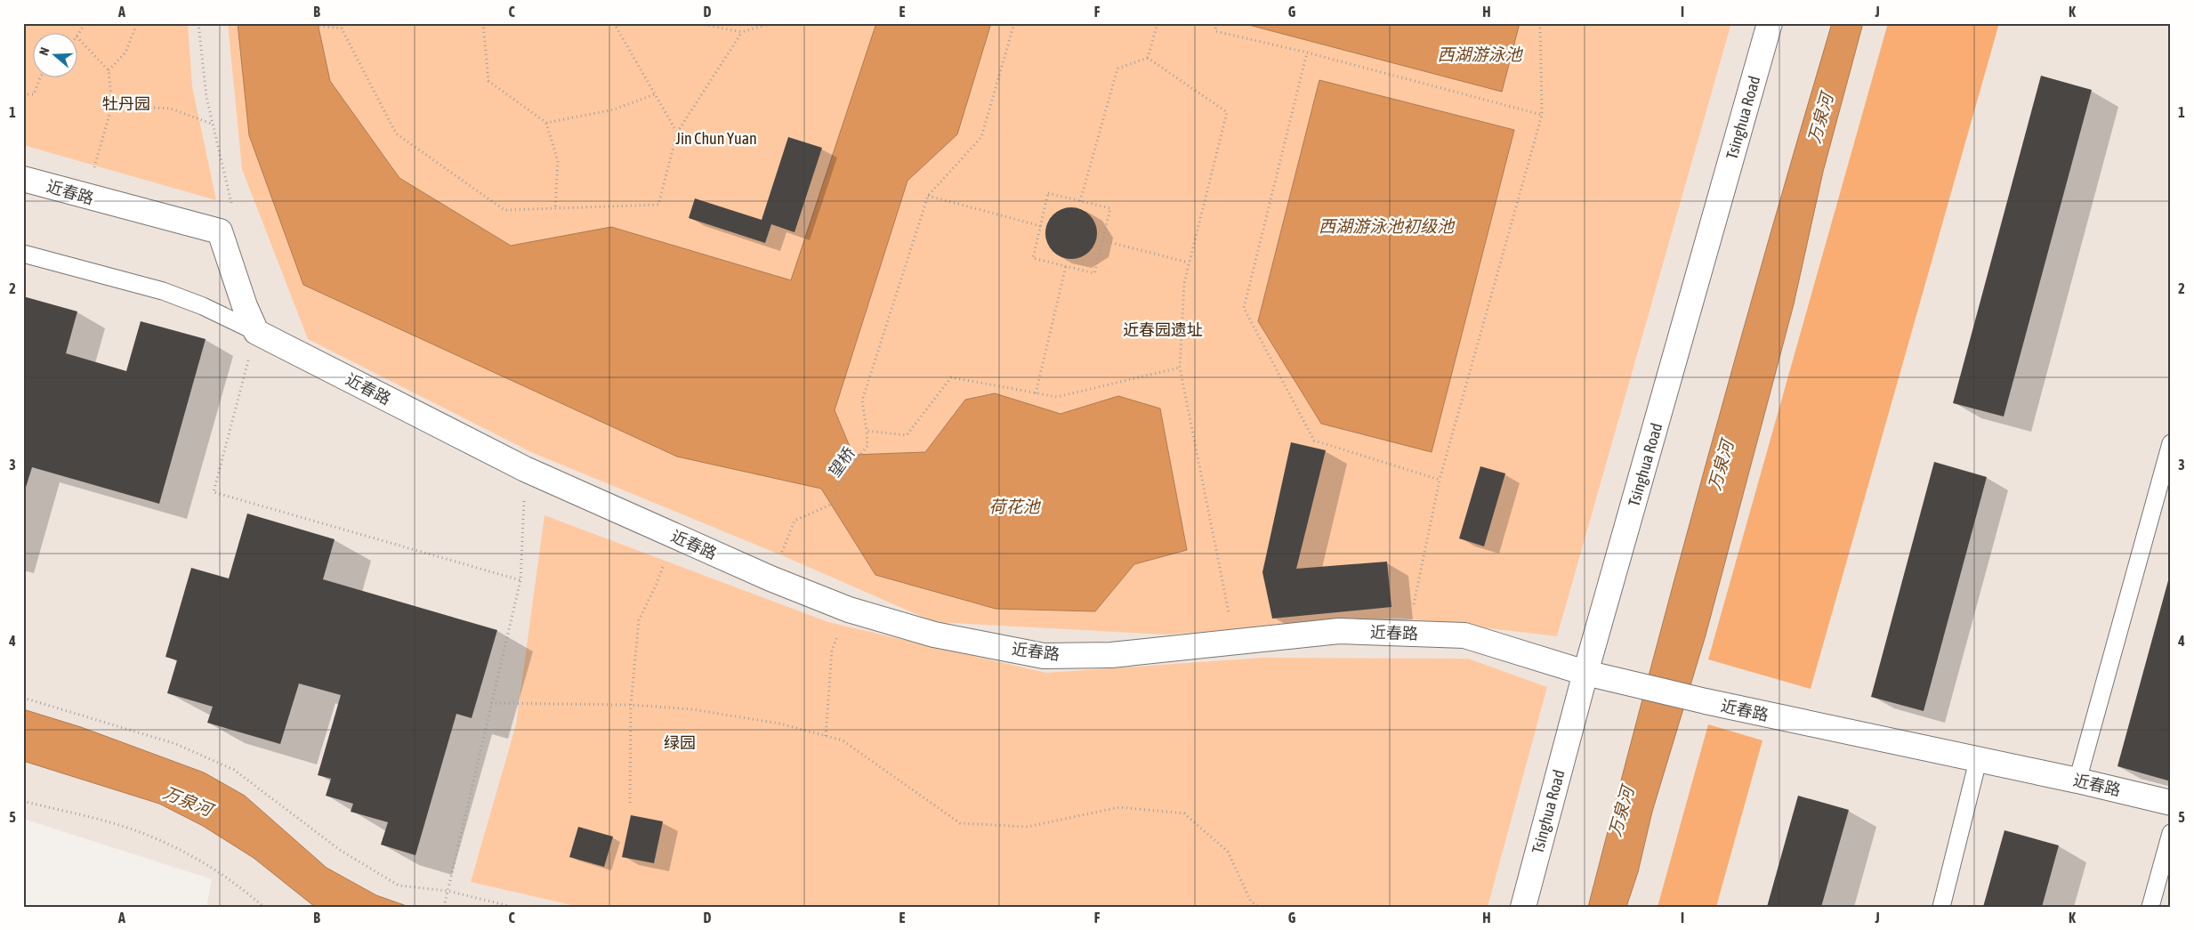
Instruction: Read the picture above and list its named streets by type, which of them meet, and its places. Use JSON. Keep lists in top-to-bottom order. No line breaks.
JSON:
{"streets":{"street":["Tsinghua Road","近春路"],"path":["望桥"]},"crossings":[["Tsinghua Road","近春路"]],"water":["西湖游泳池","万泉河","西湖游泳池初级池","荷花池"],"parks":["牡丹园","Jin Chun Yuan","近春园遗址","绿园"],"north":"left","grid":{"columns":["A","B","C","D","E","F","G","H","I","J","K"],"rows":["1","2","3","4","5"]}}
